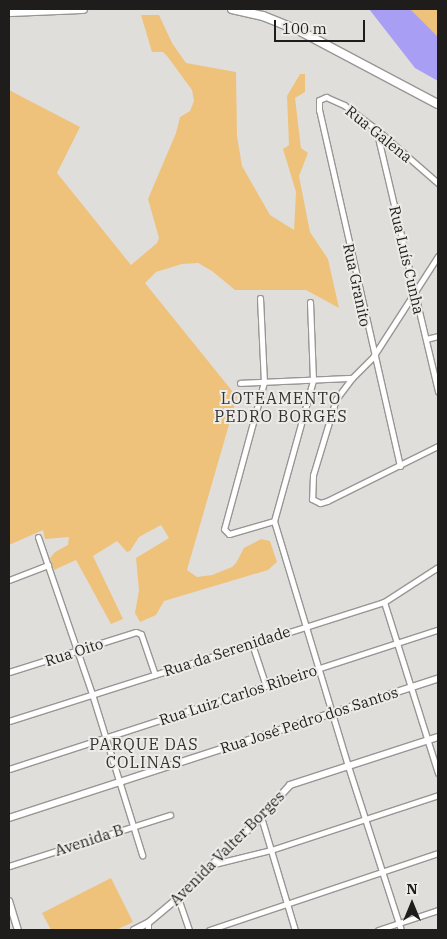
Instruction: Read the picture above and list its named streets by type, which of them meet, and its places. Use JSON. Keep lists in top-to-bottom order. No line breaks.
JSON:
{"streets":{"street":["Rua Galena","Rua Luís Cunha","Rua Granito","Rua da Serenidade","Rua Oito","Rua Luiz Carlos Ribeiro","Rua José Pedro dos Santos","Avenida B","Avenida Valter Borges"]},"crossings":[["Rua Galena","Rua Luís Cunha"],["Rua Galena","Rua Granito"],["Rua da Serenidade","Rua Oito"]],"districts":["LOTEAMENTO PEDRO BORGES","PARQUE DAS COLINAS"],"scale_bar":"100 m","north":"top"}
